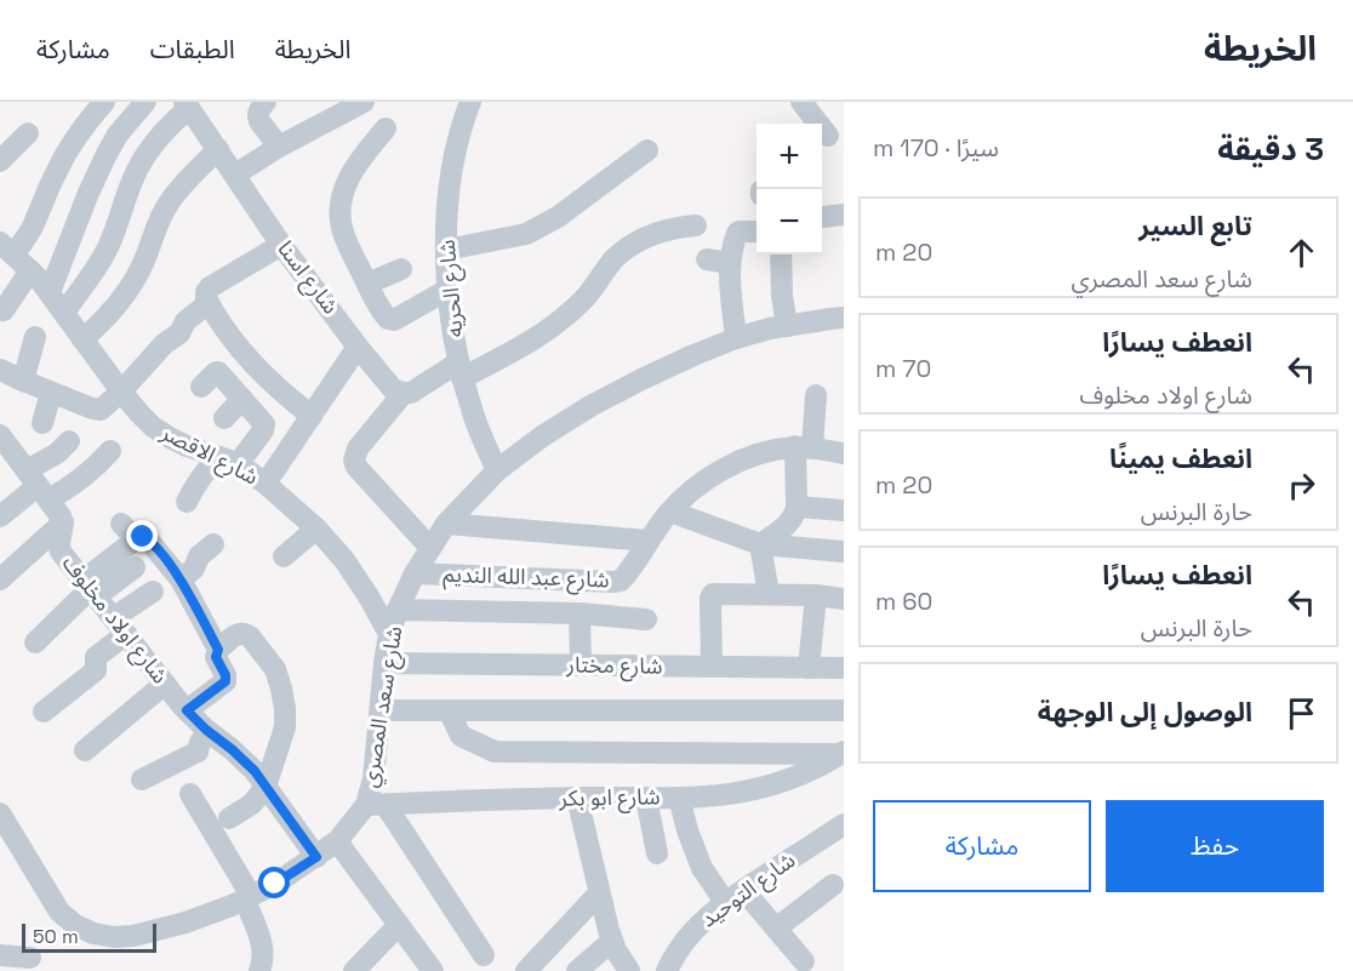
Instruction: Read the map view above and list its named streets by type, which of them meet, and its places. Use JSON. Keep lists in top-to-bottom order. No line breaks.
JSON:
{"streets":{"street":["شارع اسنا","شارع الحريه","شارع الاقصر","شارع عبد الله النديم","شارع اولاد مخلوف","شارع مختار","شارع سعد المصري","شارع ابو بكر","شارع التوحيد"]},"crossings":[["شارع الحريه","شارع سعد المصري"],["شارع الاقصر","شارع سعد المصري"],["شارع عبد الله النديم","شارع سعد المصري"],["شارع اولاد مخلوف","شارع سعد المصري"],["شارع مختار","شارع سعد المصري"],["شارع سعد المصري","شارع ابو بكر"]],"scale_bar":"50 m","page":{"header":"الخريطة","nav":["الخريطة","الطبقات","مشاركة"],"heading":["3 دقيقة","سيرًا · 170 m"],"map_buttons":["+","−"],"list":[["تابع السير","شارع سعد المصري","20 m"],["انعطف يسارًا","شارع اولاد مخلوف","70 m"],["انعطف يمينًا","حارة البرنس","20 m"],["انعطف يسارًا","حارة البرنس","60 m"],"الوصول إلى الوجهة"],"buttons":["حفظ","مشاركة"],"scale":"50 m"}}
